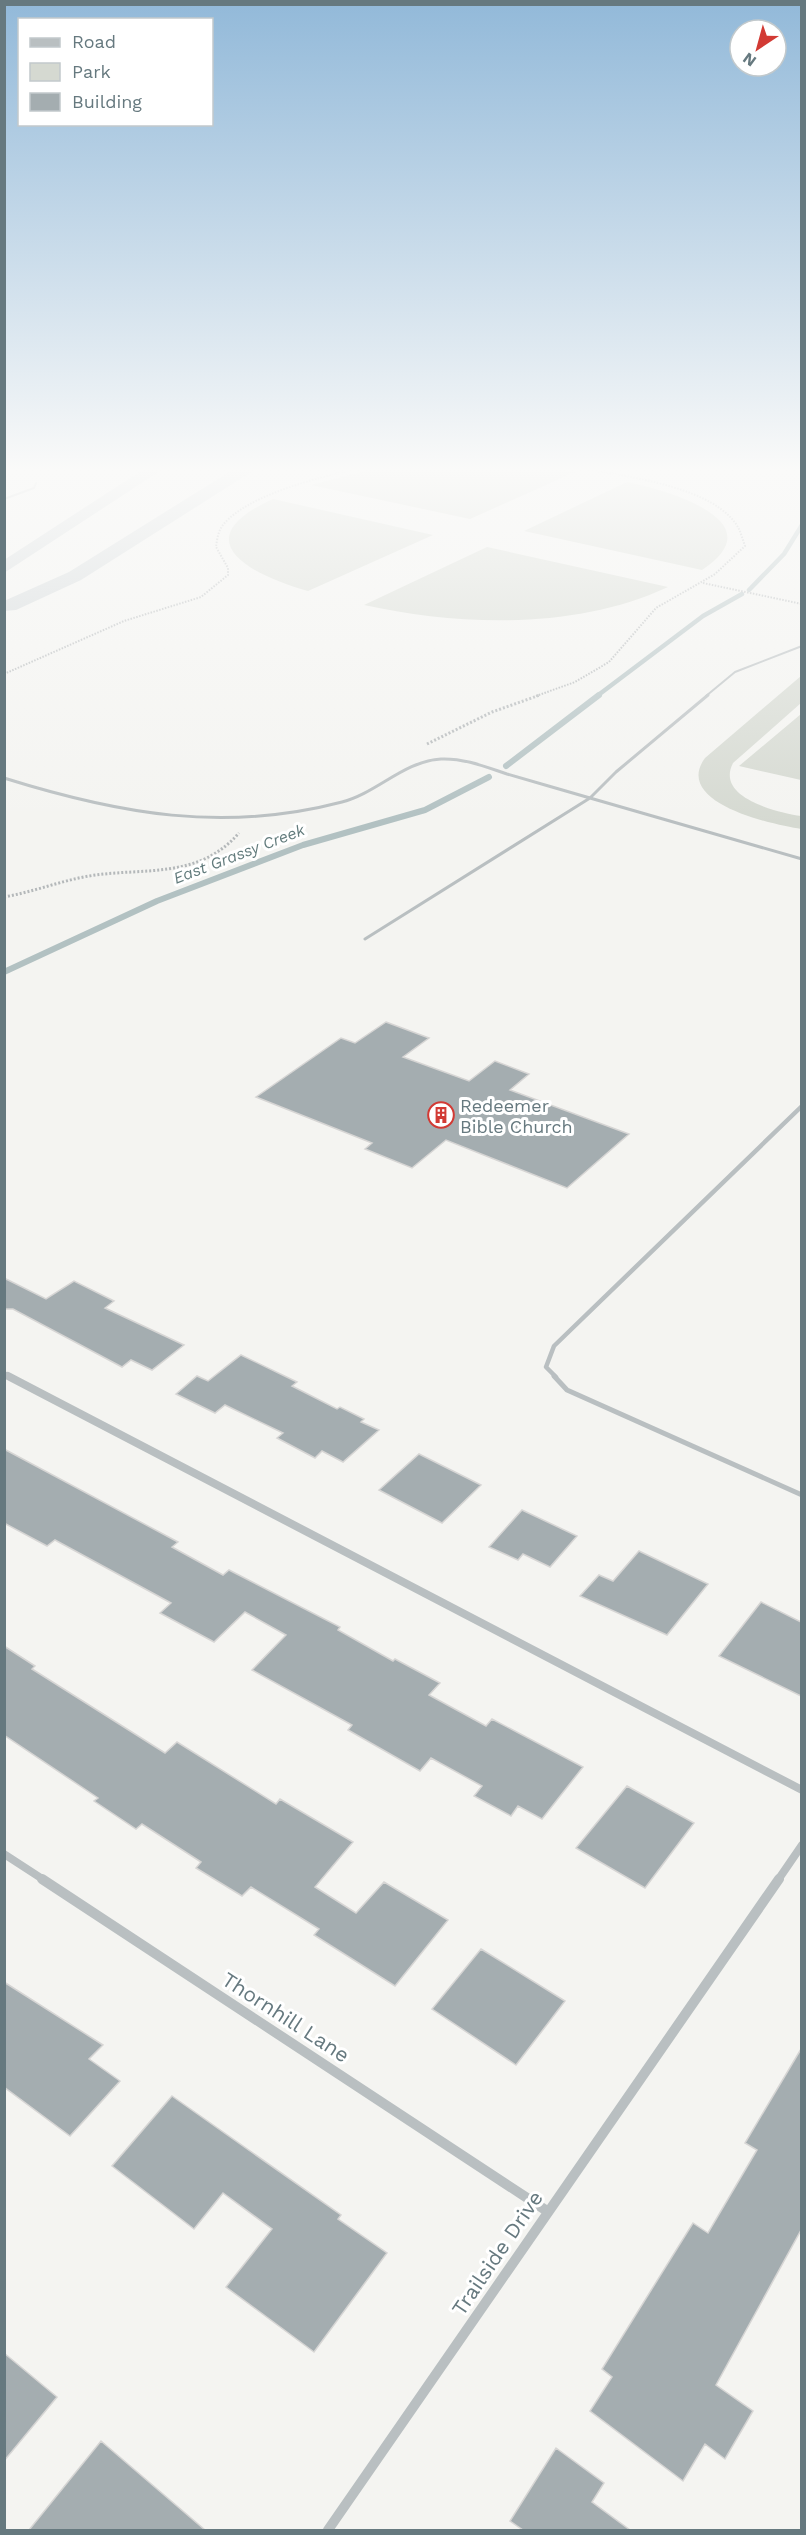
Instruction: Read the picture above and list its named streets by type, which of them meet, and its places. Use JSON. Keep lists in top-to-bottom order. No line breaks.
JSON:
{"streets":{"street":["Thornhill Lane","Trailside Drive"]},"crossings":[["Thornhill Lane","Trailside Drive"]],"water":["East Grassy Creek"],"places":{"building":["Redeemer Bible Church"]},"legend":["Road","Park","Building"],"north":"bottom left"}
